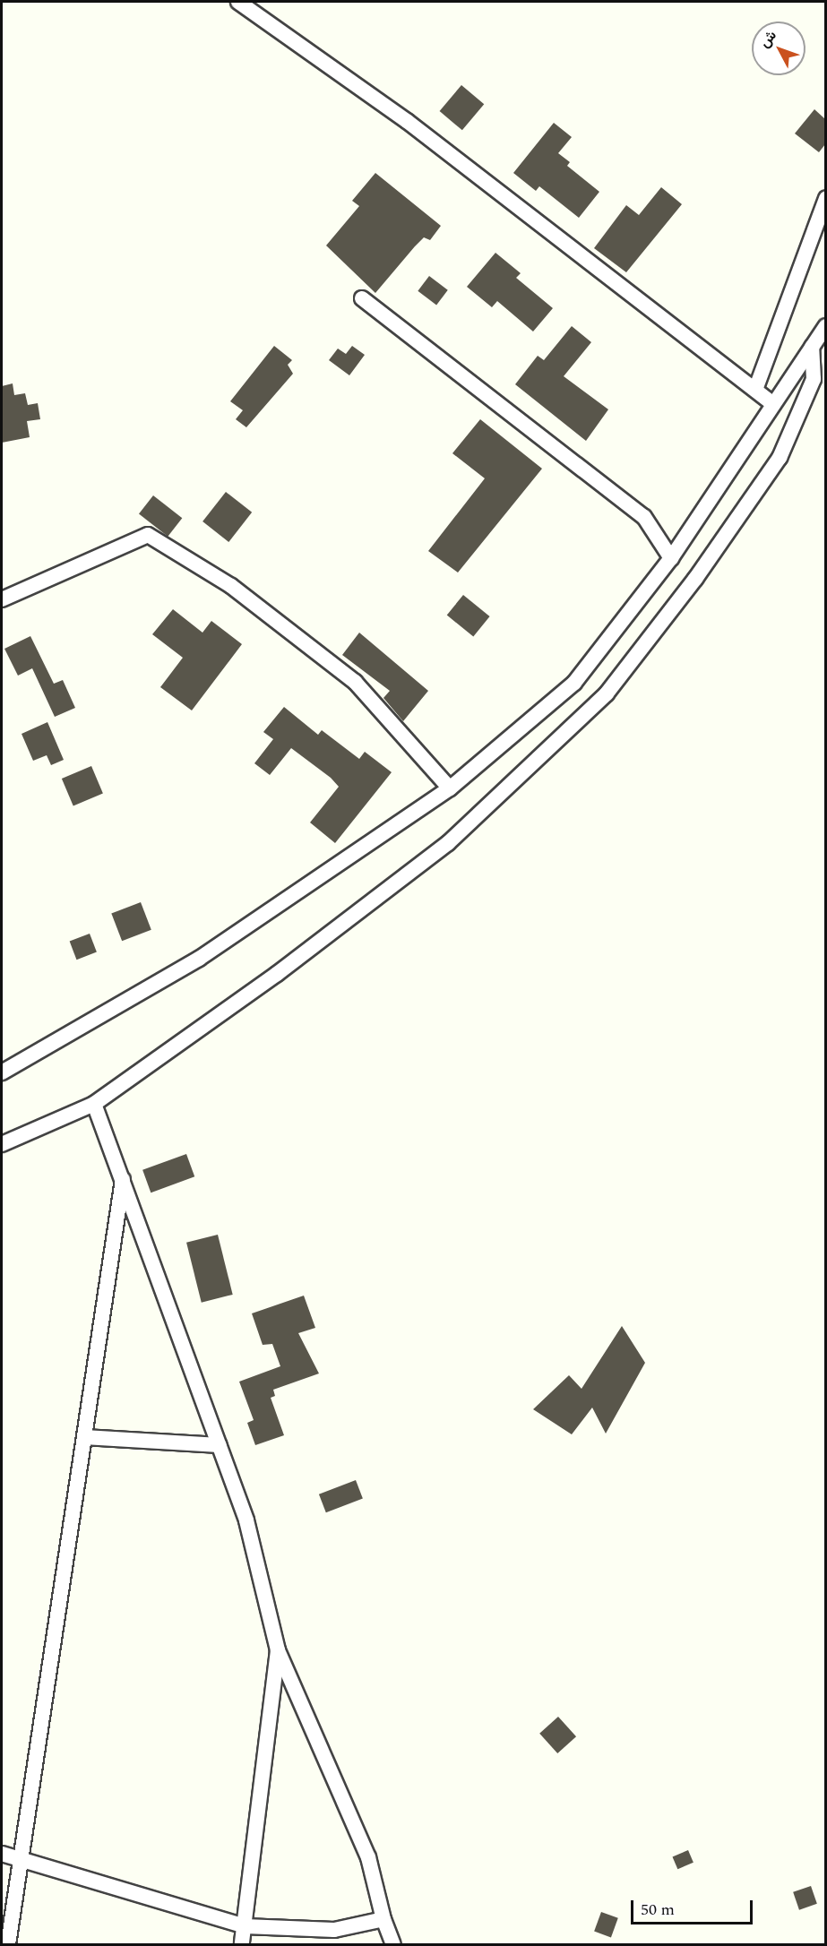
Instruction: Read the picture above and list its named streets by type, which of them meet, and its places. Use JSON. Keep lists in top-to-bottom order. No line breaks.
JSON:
{"scale_bar":"50 m","north":"top left"}
